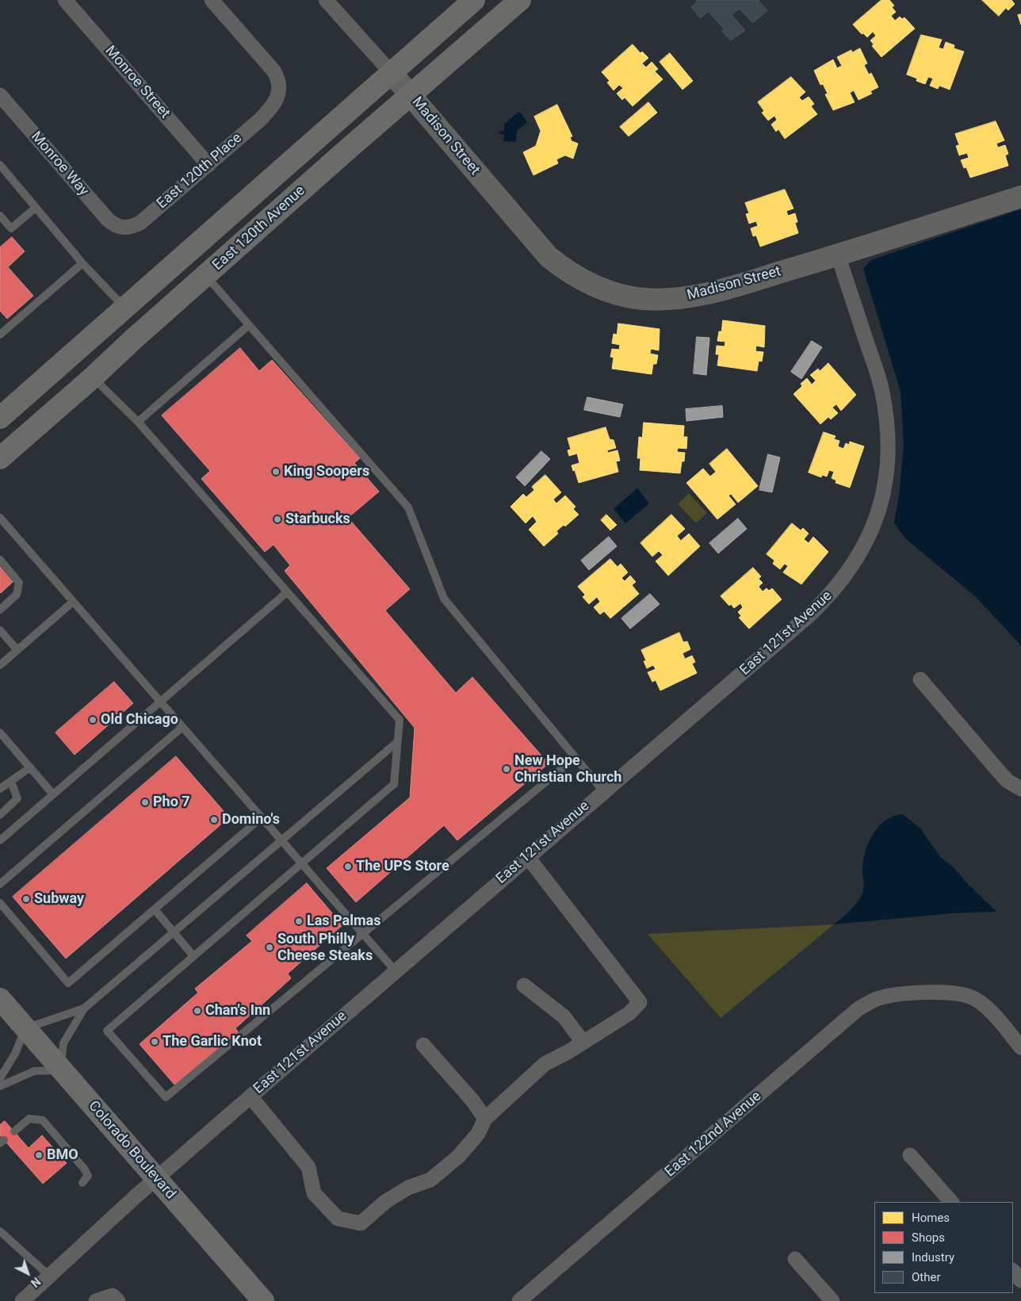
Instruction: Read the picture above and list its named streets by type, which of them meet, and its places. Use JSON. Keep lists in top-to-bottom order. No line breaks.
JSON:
{"streets":{"main road":["East 120th Avenue","Colorado Boulevard"],"street":["Monroe Street","Madison Street","Monroe Way","East 120th Place","East 121st Avenue","East 122nd Avenue"]},"crossings":[["Monroe Street","East 120th Place"],["Madison Street","East 120th Avenue"],["Madison Street","East 121st Avenue"],["Monroe Way","East 120th Place"],["East 121st Avenue","Colorado Boulevard"]],"places":["King Soopers","Starbucks","Old Chicago","New Hope Christian Church","Pho 7","Domino's","The UPS Store","Subway","Las Palmas","South Philly Cheese Steaks","Chan's Inn","The Garlic Knot","BMO"],"legend":["Homes","Shops","Industry","Other"],"north":"bottom right"}
